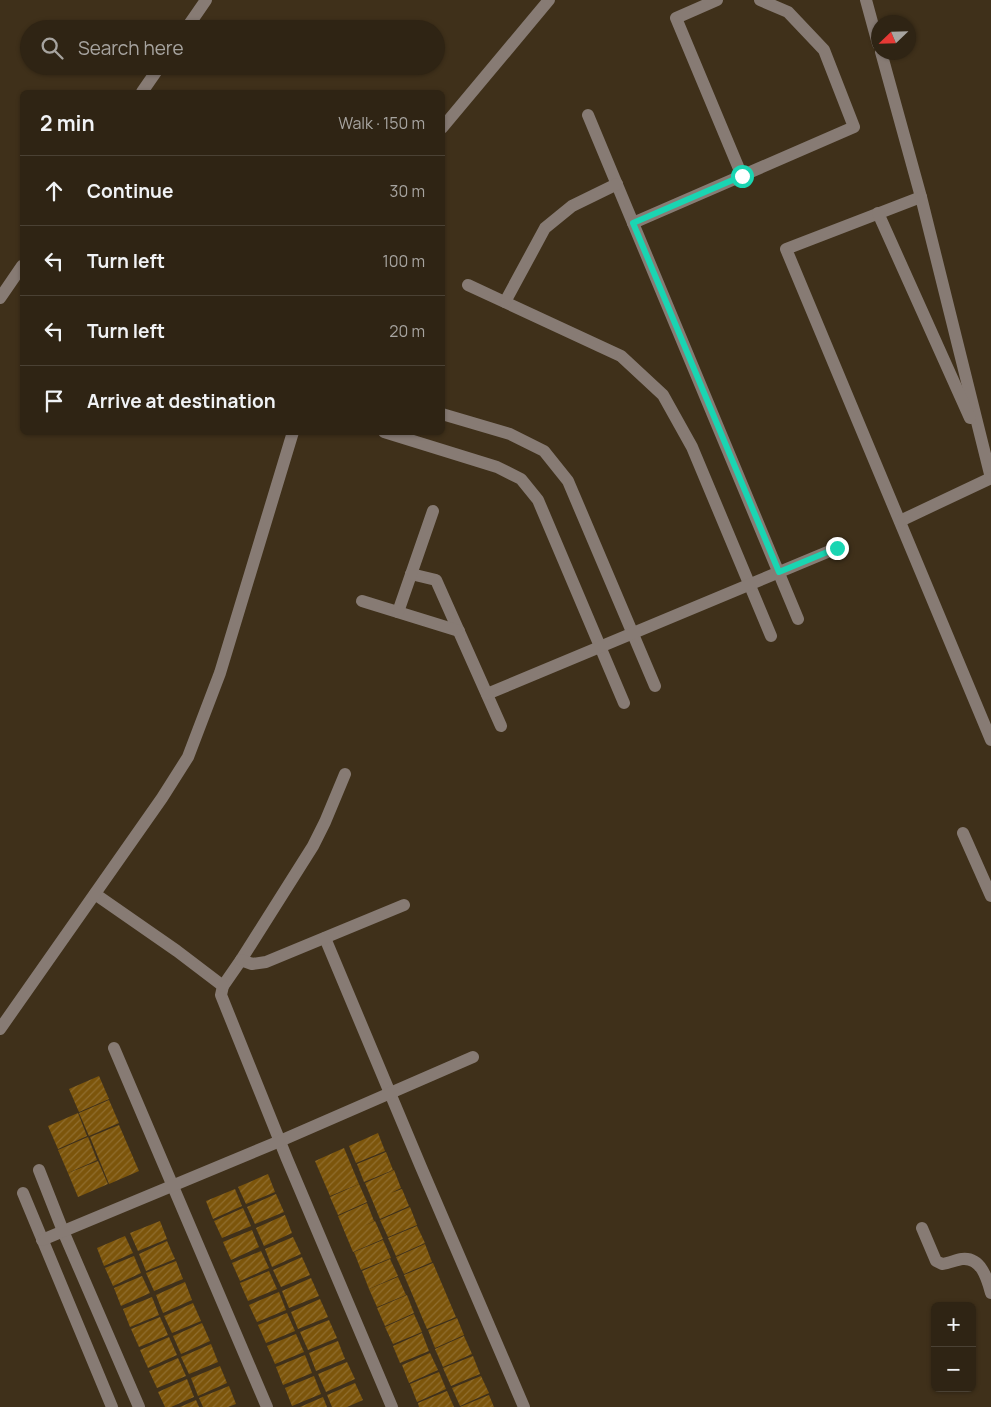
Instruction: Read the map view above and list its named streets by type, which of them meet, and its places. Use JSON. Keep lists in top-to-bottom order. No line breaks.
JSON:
{"north":"bottom left","page":{"search":"Search here","heading":["2 min","Walk · 150 m"],"list":[["Continue","30 m"],["Turn left","100 m"],["Turn left","20 m"],"Arrive at destination"],"map_buttons":["+","−"]}}
